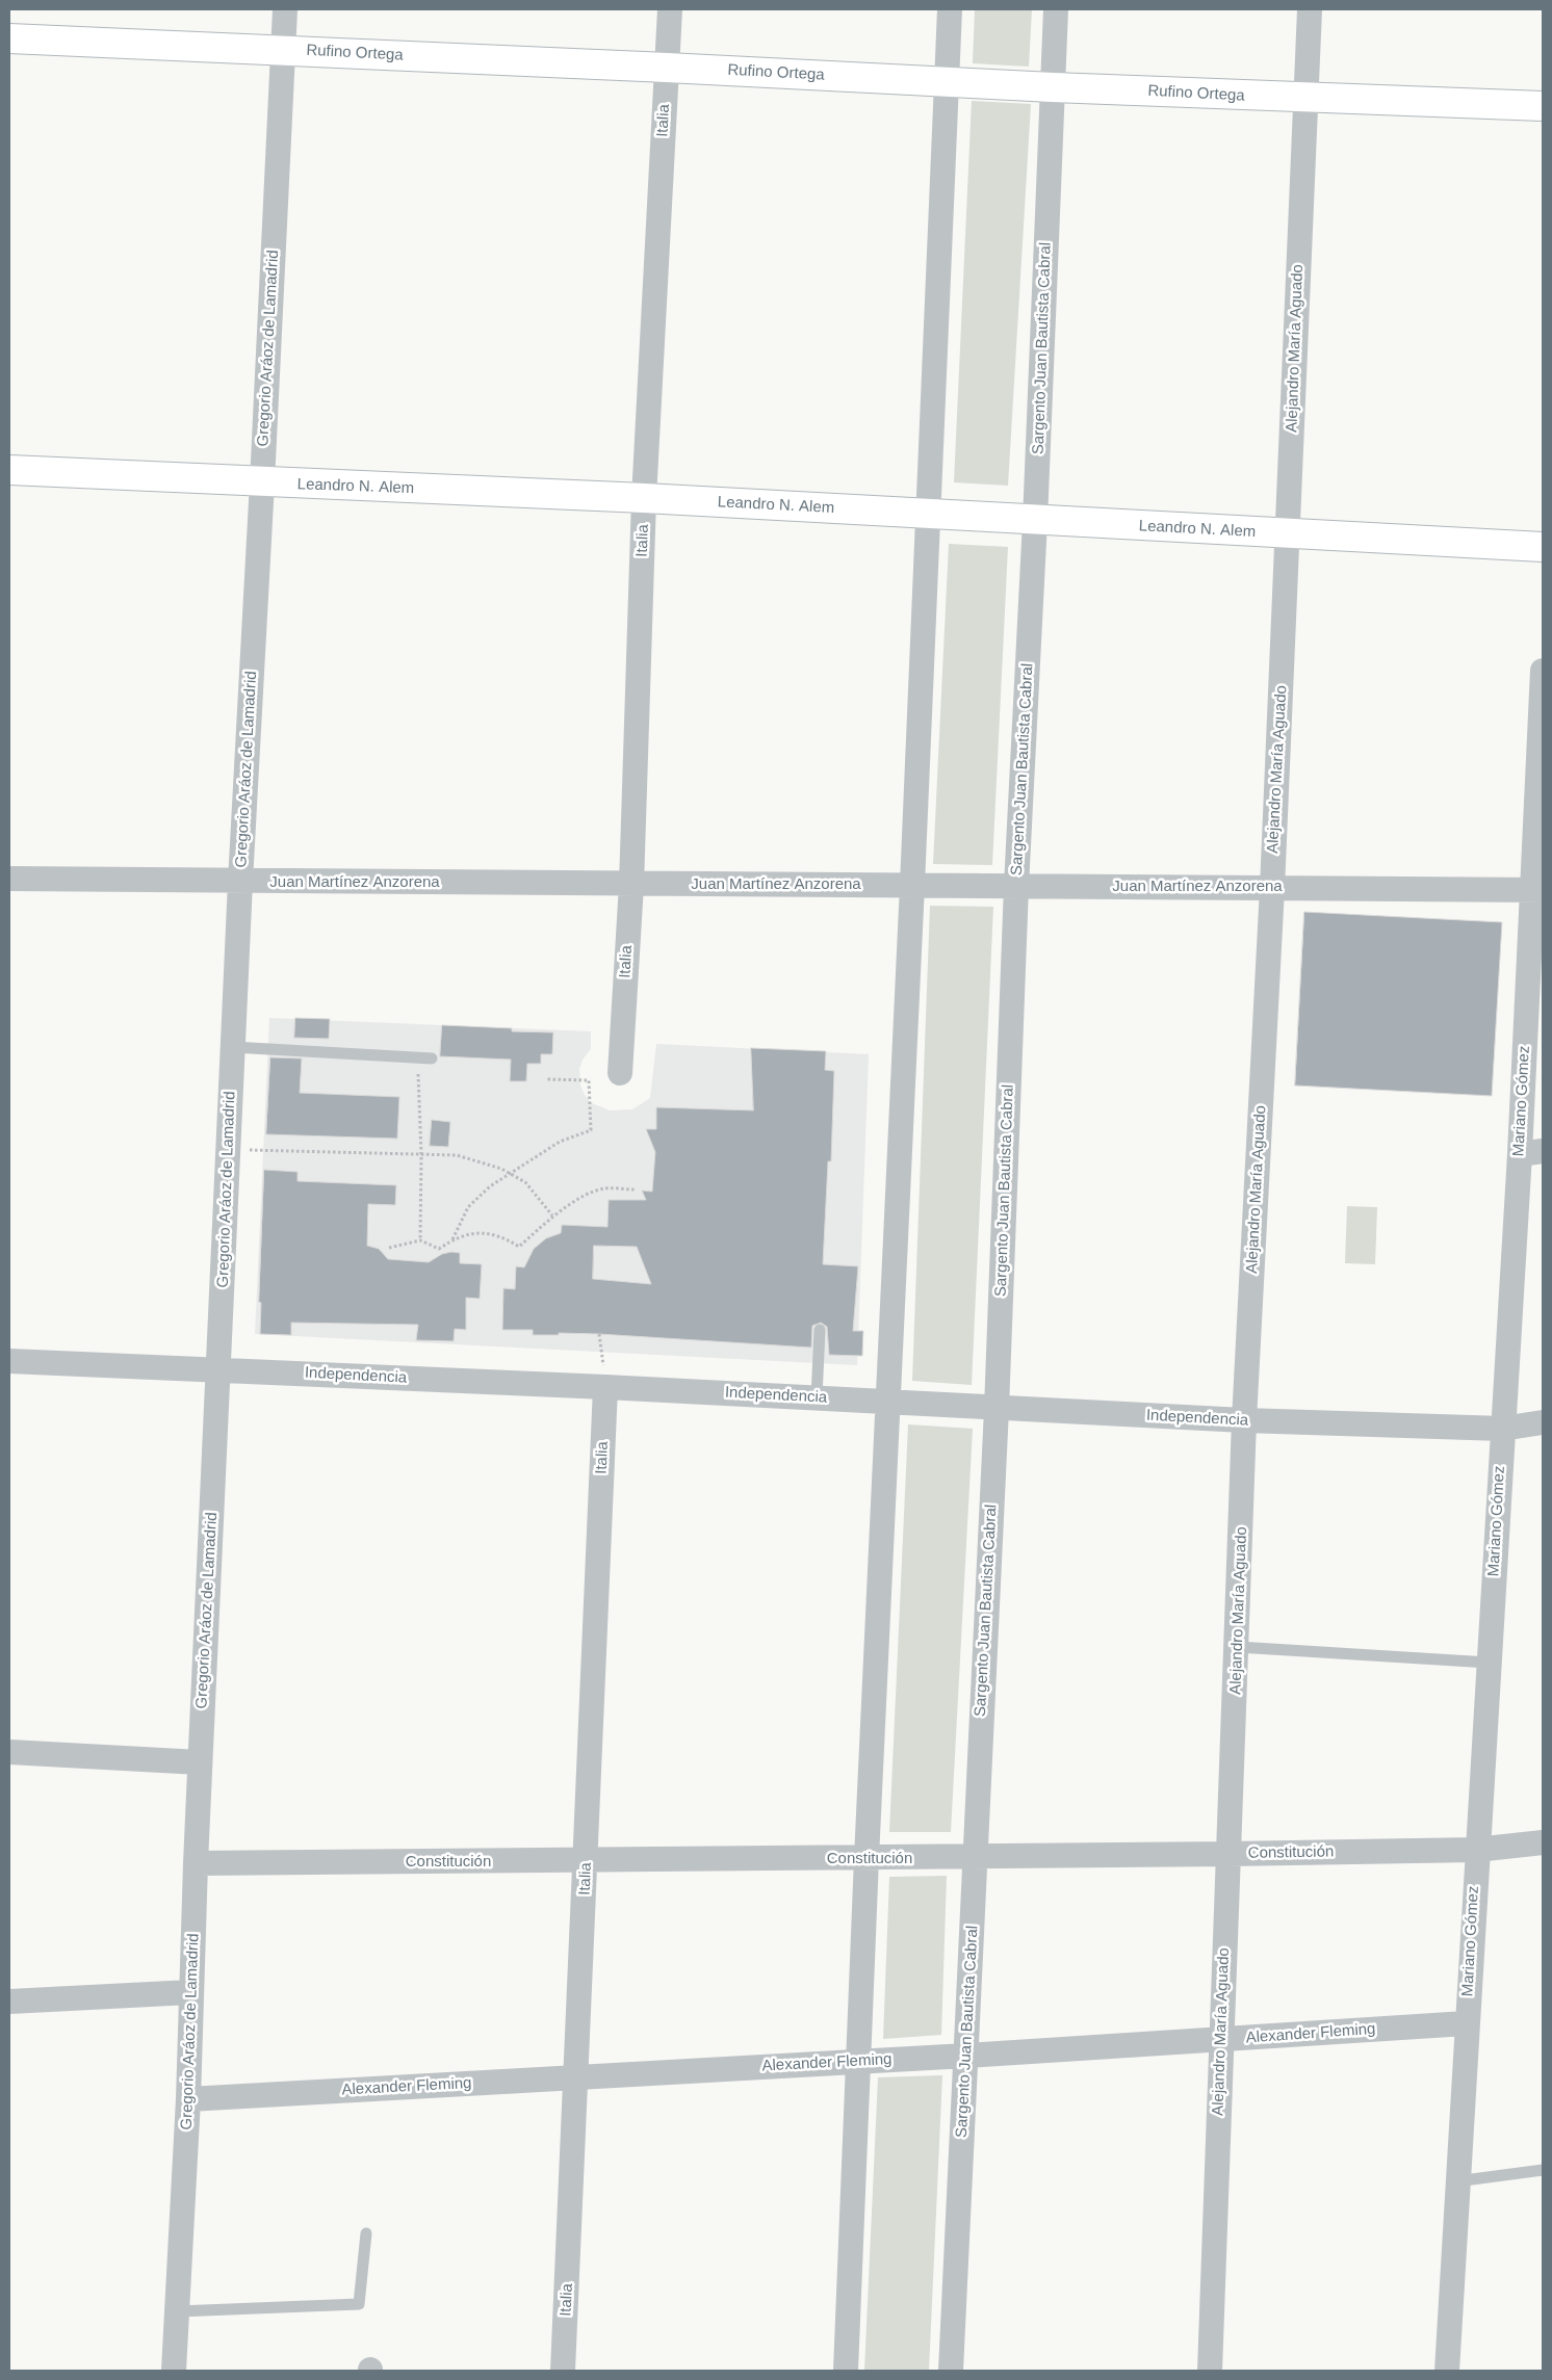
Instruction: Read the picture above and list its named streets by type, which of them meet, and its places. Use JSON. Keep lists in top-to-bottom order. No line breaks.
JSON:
{"streets":{"street":["Rufino Ortega","Italia","Gregorio Aráoz de Lamadrid","Sargento Juan Bautista Cabral","Alejandro María Aguado","Leandro N. Alem","Juan Martínez Anzorena","Mariano Gómez","Independencia","Constitución","Alexander Fleming"]},"crossings":[["Rufino Ortega","Italia"],["Rufino Ortega","Gregorio Aráoz de Lamadrid"],["Rufino Ortega","Sargento Juan Bautista Cabral"],["Rufino Ortega","Alejandro María Aguado"],["Italia","Leandro N. Alem"],["Italia","Juan Martínez Anzorena"],["Italia","Independencia"],["Italia","Constitución"],["Italia","Alexander Fleming"],["Gregorio Aráoz de Lamadrid","Leandro N. Alem"],["Gregorio Aráoz de Lamadrid","Juan Martínez Anzorena"],["Gregorio Aráoz de Lamadrid","Independencia"],["Gregorio Aráoz de Lamadrid","Constitución"],["Gregorio Aráoz de Lamadrid","Alexander Fleming"],["Sargento Juan Bautista Cabral","Leandro N. Alem"],["Sargento Juan Bautista Cabral","Juan Martínez Anzorena"],["Sargento Juan Bautista Cabral","Independencia"],["Sargento Juan Bautista Cabral","Constitución"],["Sargento Juan Bautista Cabral","Alexander Fleming"],["Alejandro María Aguado","Leandro N. Alem"],["Alejandro María Aguado","Juan Martínez Anzorena"],["Alejandro María Aguado","Independencia"],["Alejandro María Aguado","Constitución"],["Alejandro María Aguado","Alexander Fleming"],["Juan Martínez Anzorena","Mariano Gómez"],["Mariano Gómez","Independencia"],["Mariano Gómez","Constitución"],["Mariano Gómez","Alexander Fleming"]]}
